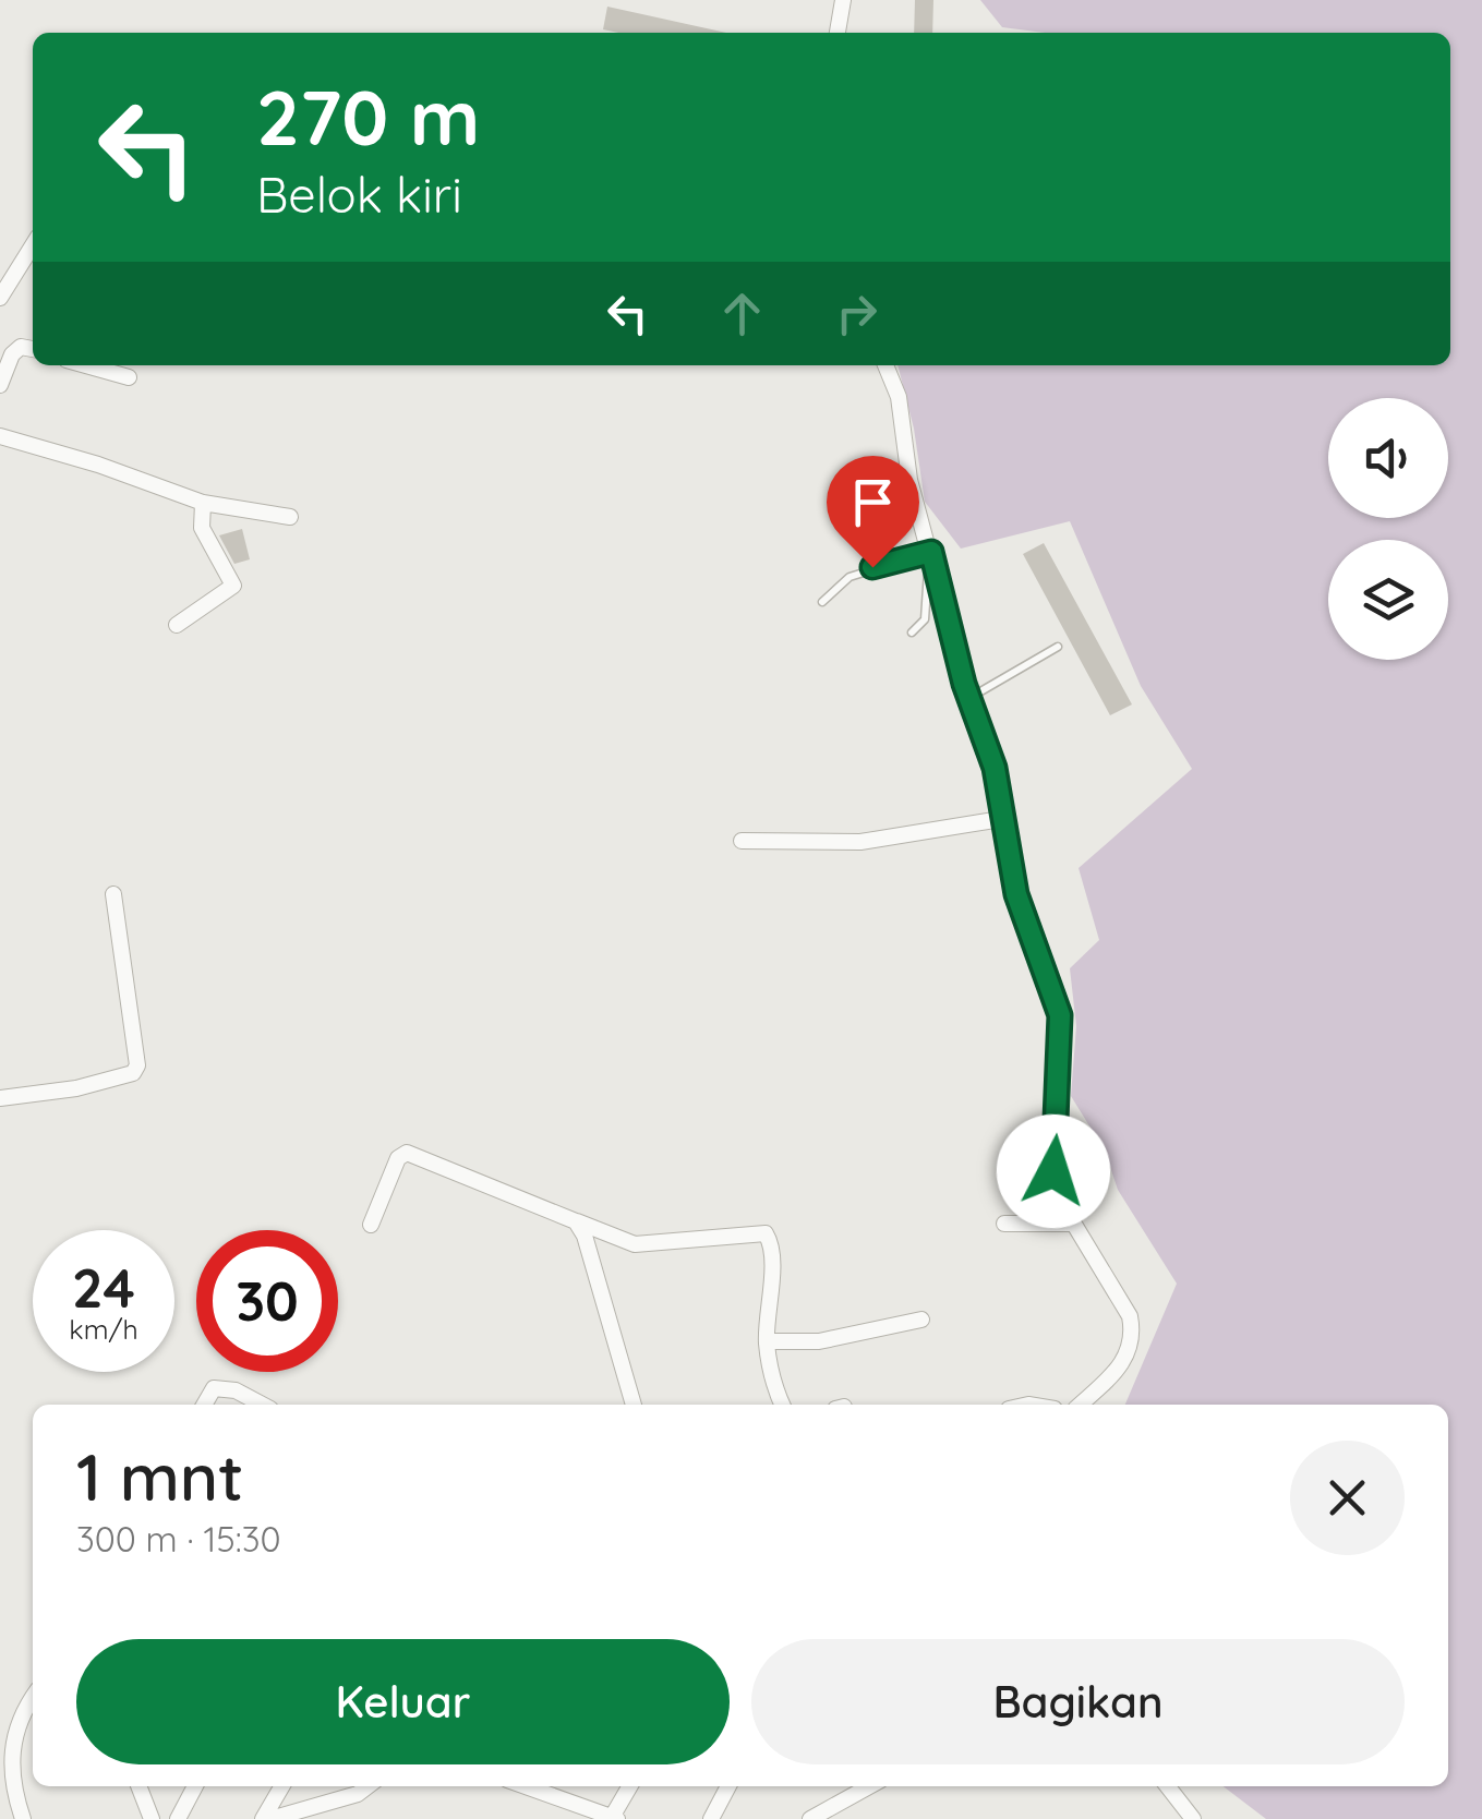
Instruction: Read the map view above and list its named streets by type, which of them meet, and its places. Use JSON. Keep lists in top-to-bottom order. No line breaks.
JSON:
{"page":{"turn":["270 m","Belok kiri"],"speed":"24 km/h","limit":"30","heading":["1 mnt","300 m · 15:30"],"buttons":["Keluar","Bagikan"]}}
